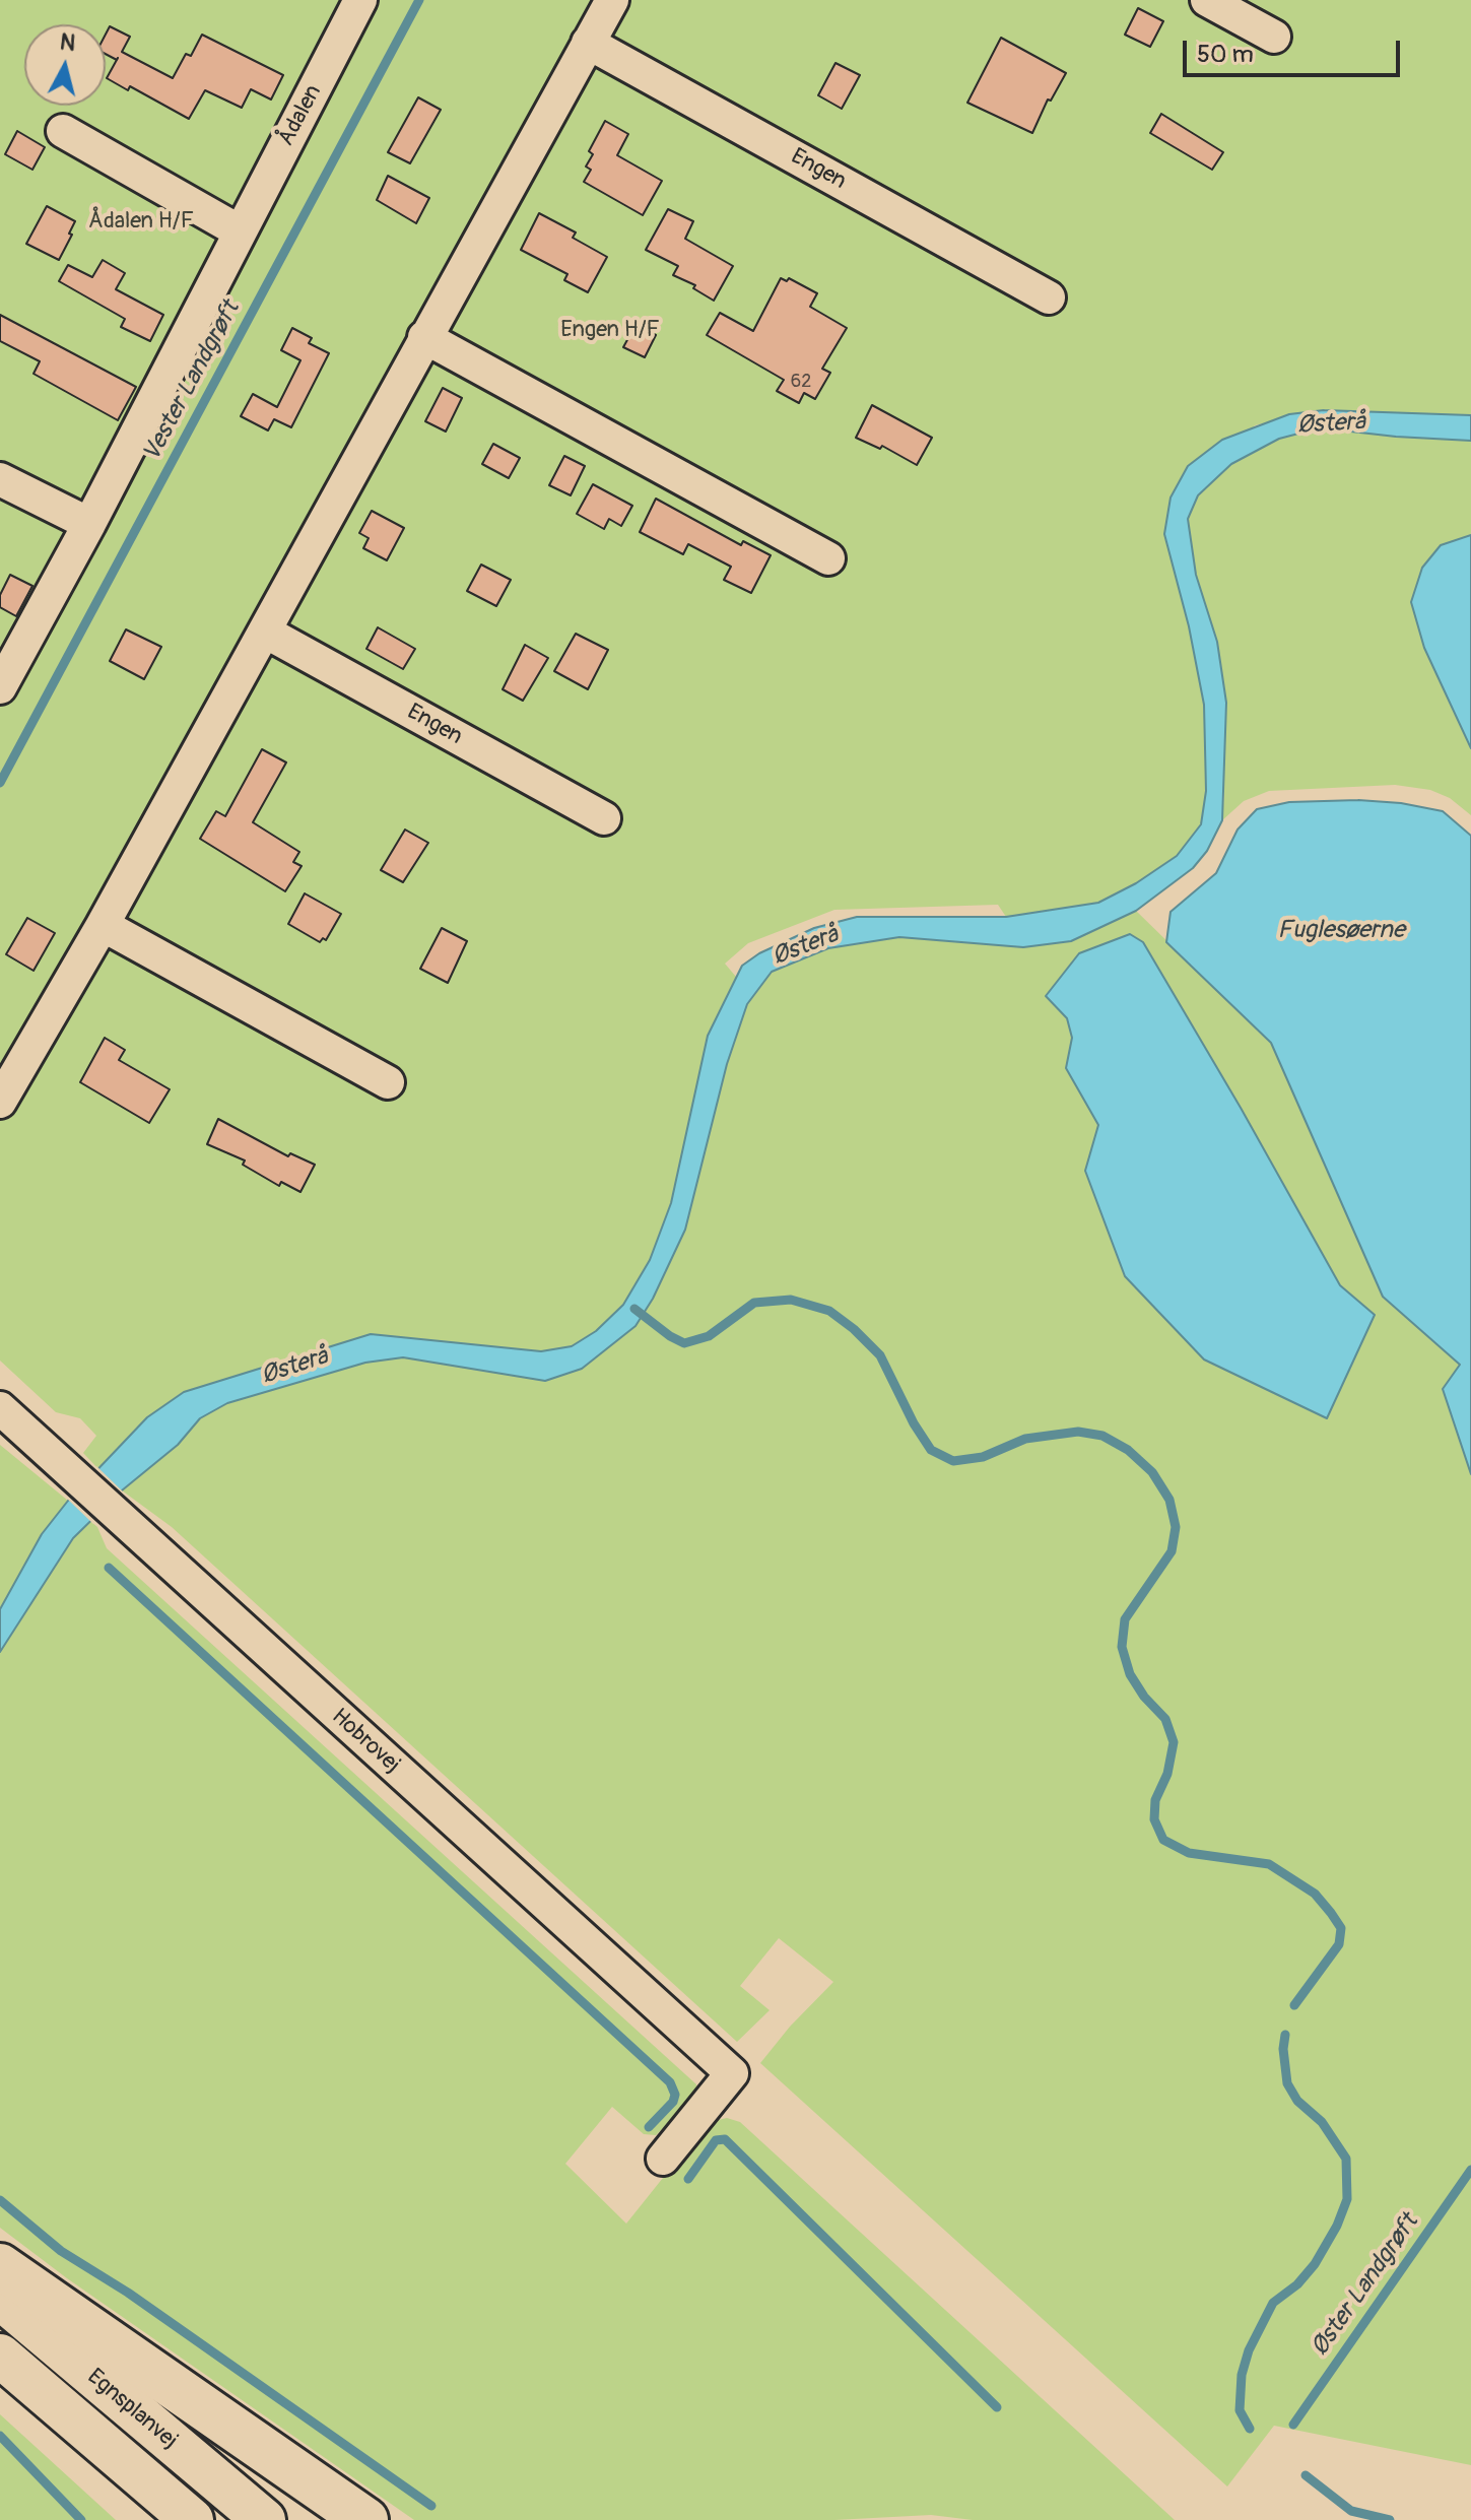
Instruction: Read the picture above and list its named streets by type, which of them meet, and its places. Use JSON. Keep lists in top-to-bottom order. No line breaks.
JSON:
{"streets":{"main road":["Egnsplanvej"],"street":["Ådalen","Engen","Hobrovej"]},"water":["Vester Landgrøft","Østerå","Fuglesøerne","Øster Landgrøft"],"parks":["Ådalen H/F","Engen H/F"],"house_numbers":["62"],"scale_bar":"50 m","north":"top"}
